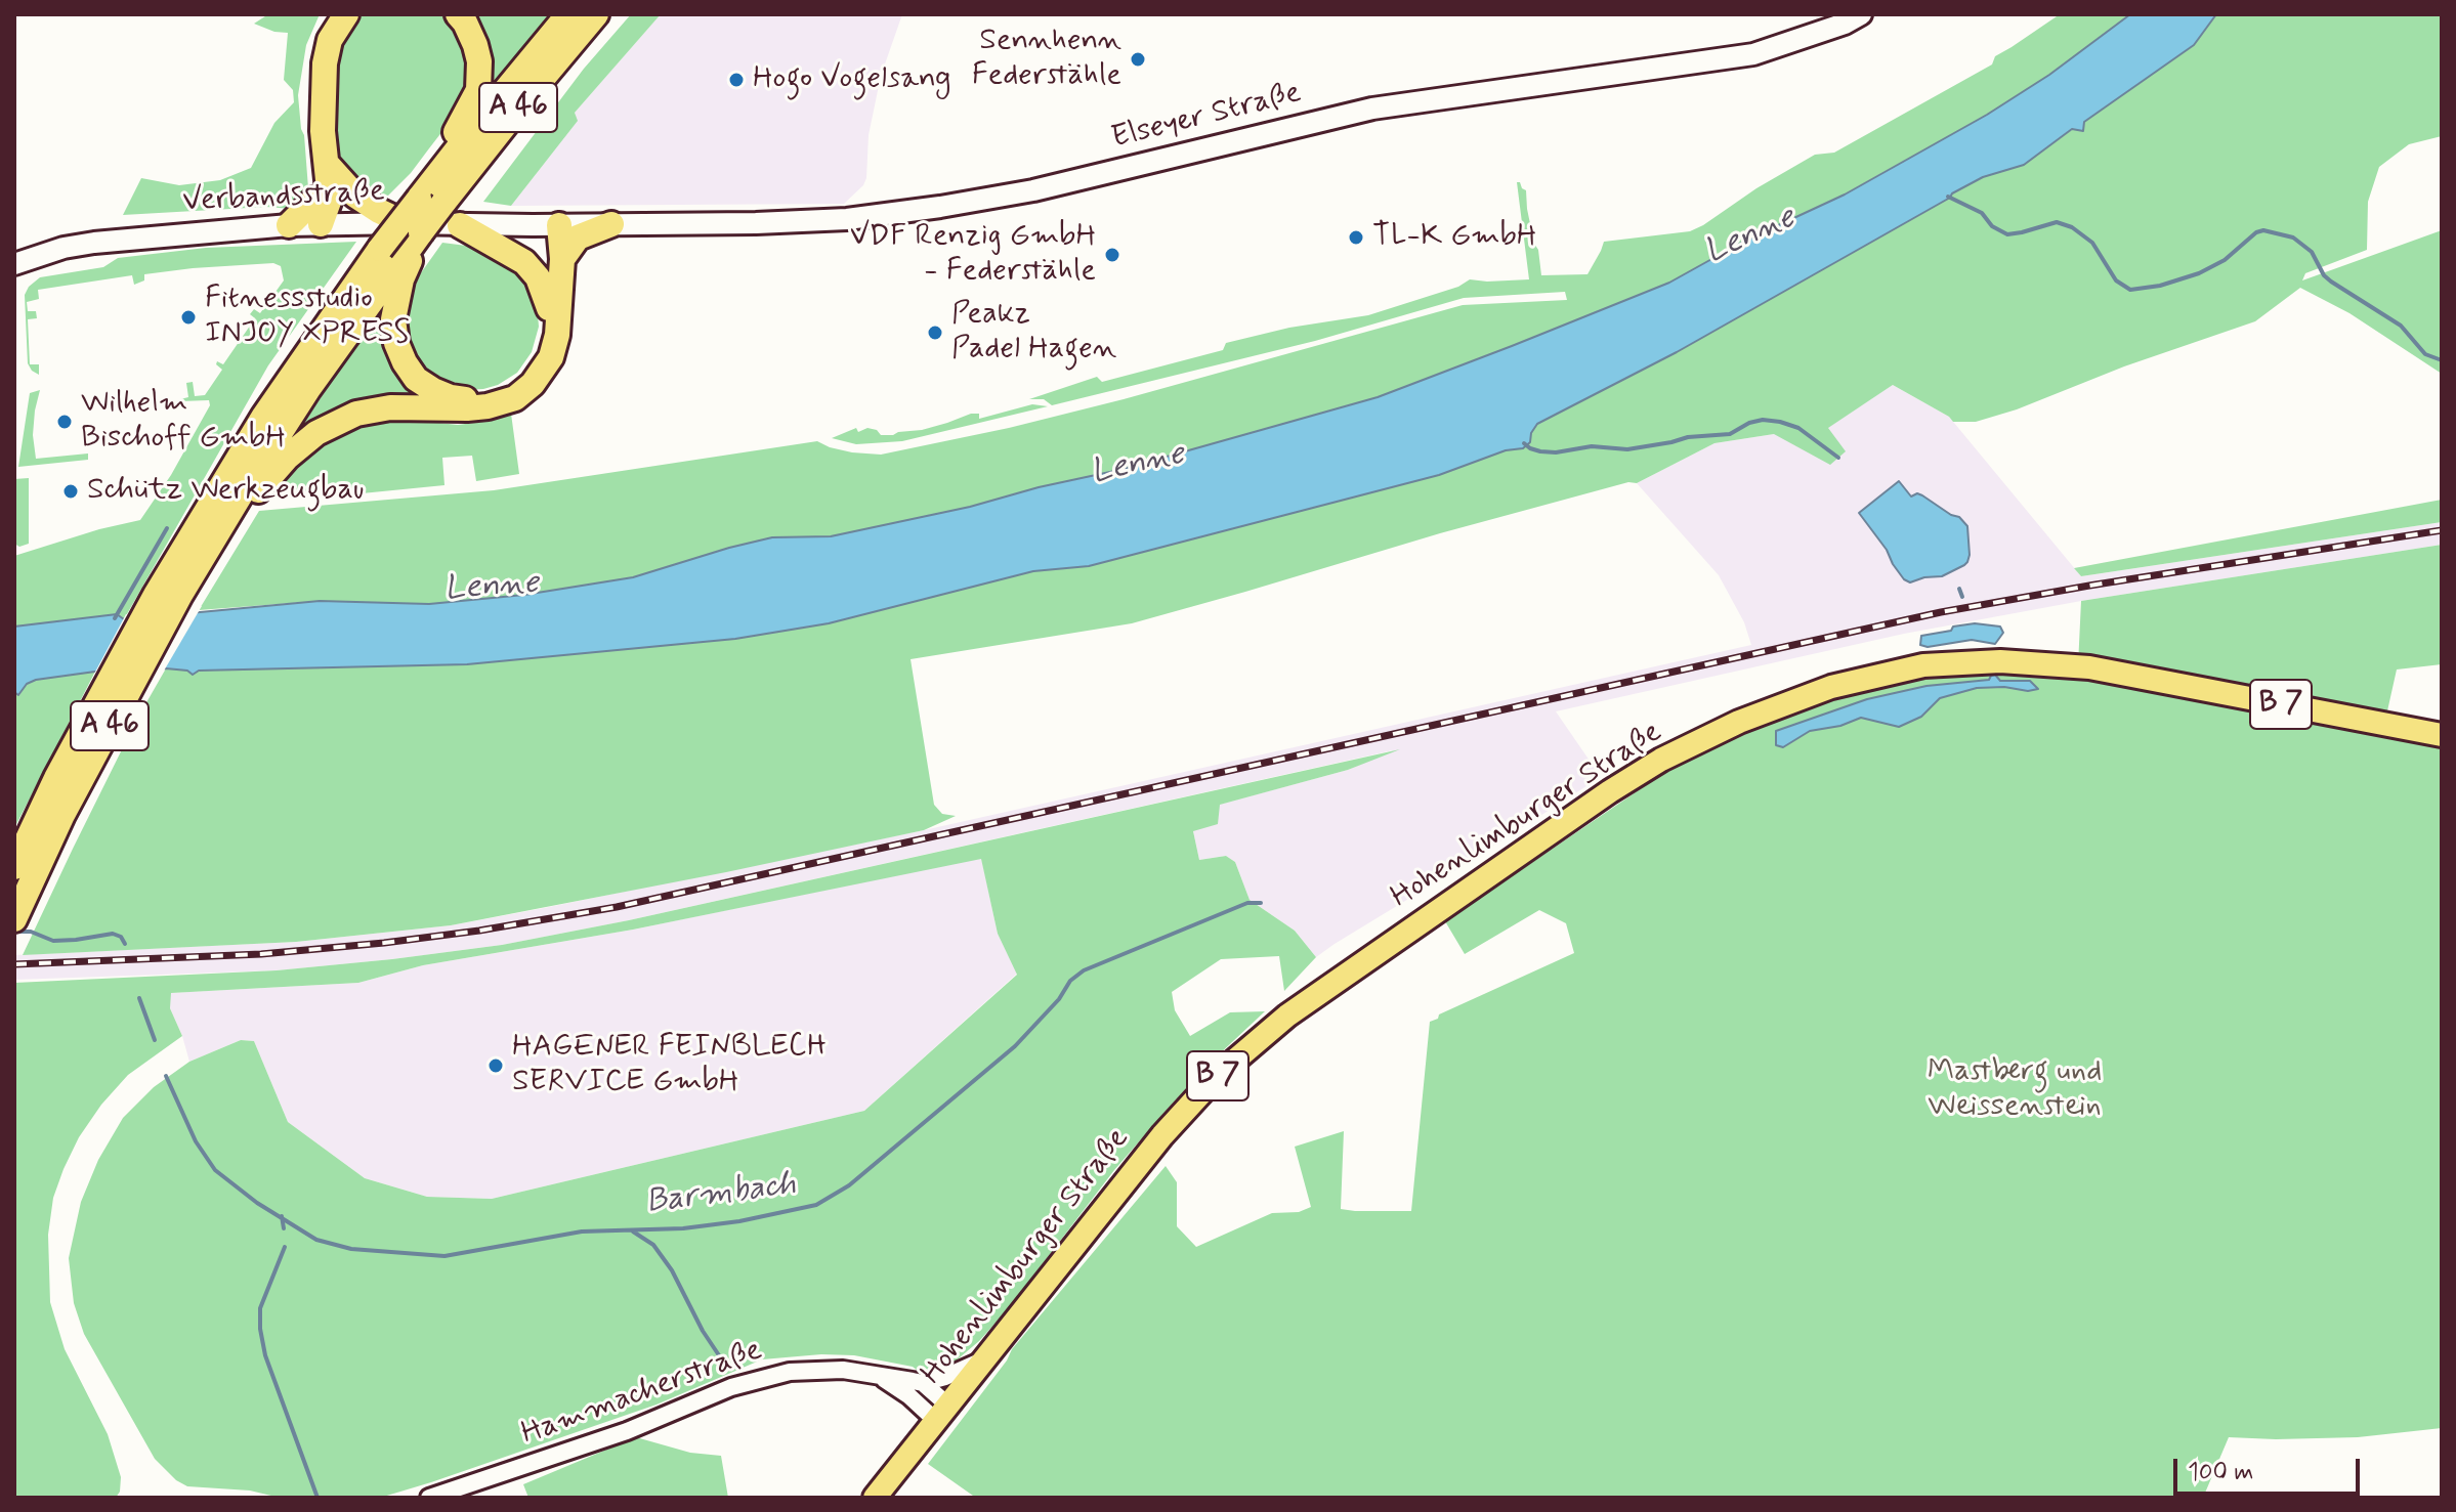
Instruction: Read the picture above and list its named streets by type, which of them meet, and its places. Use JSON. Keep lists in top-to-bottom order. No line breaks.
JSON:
{"streets":{"highway":["A 46"],"main road":["Elseyer Straße","Verbandsstraße","B 7","Hohenlimburger Straße"],"street":["Hammacherstraße"]},"crossings":[["A 46","Verbandsstraße"],["Elseyer Straße","Verbandsstraße"],["Hohenlimburger Straße","Hammacherstraße"]],"water":["Lenne","Barmbach"],"parks":["Mastberg und Weissenstein"],"places":["Sennhenn Federstähle","Hogo Vogelsang","TL-K GmbH","VDF Renzig GmbH - Federstähle","Fitnessstudio INJOY XPRESS","Peakz Padel Hagen","Wilhelm Bischoff GmbH","Schütz Werkzeugbau","HAGENER FEINBLECH SERVICE GmbH"],"scale_bar":"100 m"}
